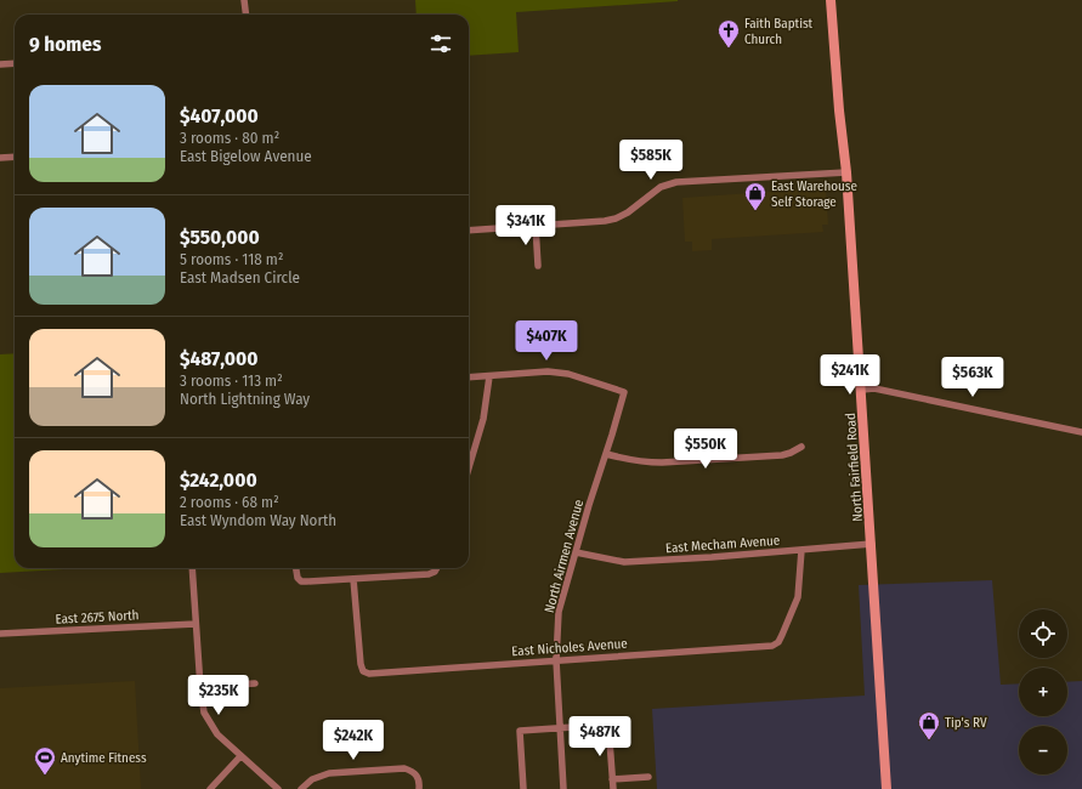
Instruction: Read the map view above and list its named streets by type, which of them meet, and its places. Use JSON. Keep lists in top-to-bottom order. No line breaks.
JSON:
{"streets":{"main road":["North Fairfield Road"],"street":["East Mecham Avenue","North Airmen Avenue","East 2675 North","East Nicholes Avenue"]},"crossings":[["North Fairfield Road","East Mecham Avenue"],["East Mecham Avenue","North Airmen Avenue"],["East Mecham Avenue","East Nicholes Avenue"],["North Airmen Avenue","East Nicholes Avenue"]],"places":{"church":["Faith Baptist Church"],"shop":["East Warehouse Self Storage","Tip's RV"],"sports":["Anytime Fitness"]},"page":{"heading":"9 homes","list":[{"name":"$407,000","note":"3 rooms · 80 m² · East Bigelow Avenue"},{"name":"$550,000","note":"5 rooms · 118 m² · East Madsen Circle"},{"name":"$487,000","note":"3 rooms · 113 m² · North Lightning Way"},{"name":"$242,000","note":"2 rooms · 68 m² · East Wyndom Way North"}],"price":["$585K","$341K","$407K","$241K","$563K","$550K","$235K","$487K","$242K"],"map_buttons":["+","−"]}}
